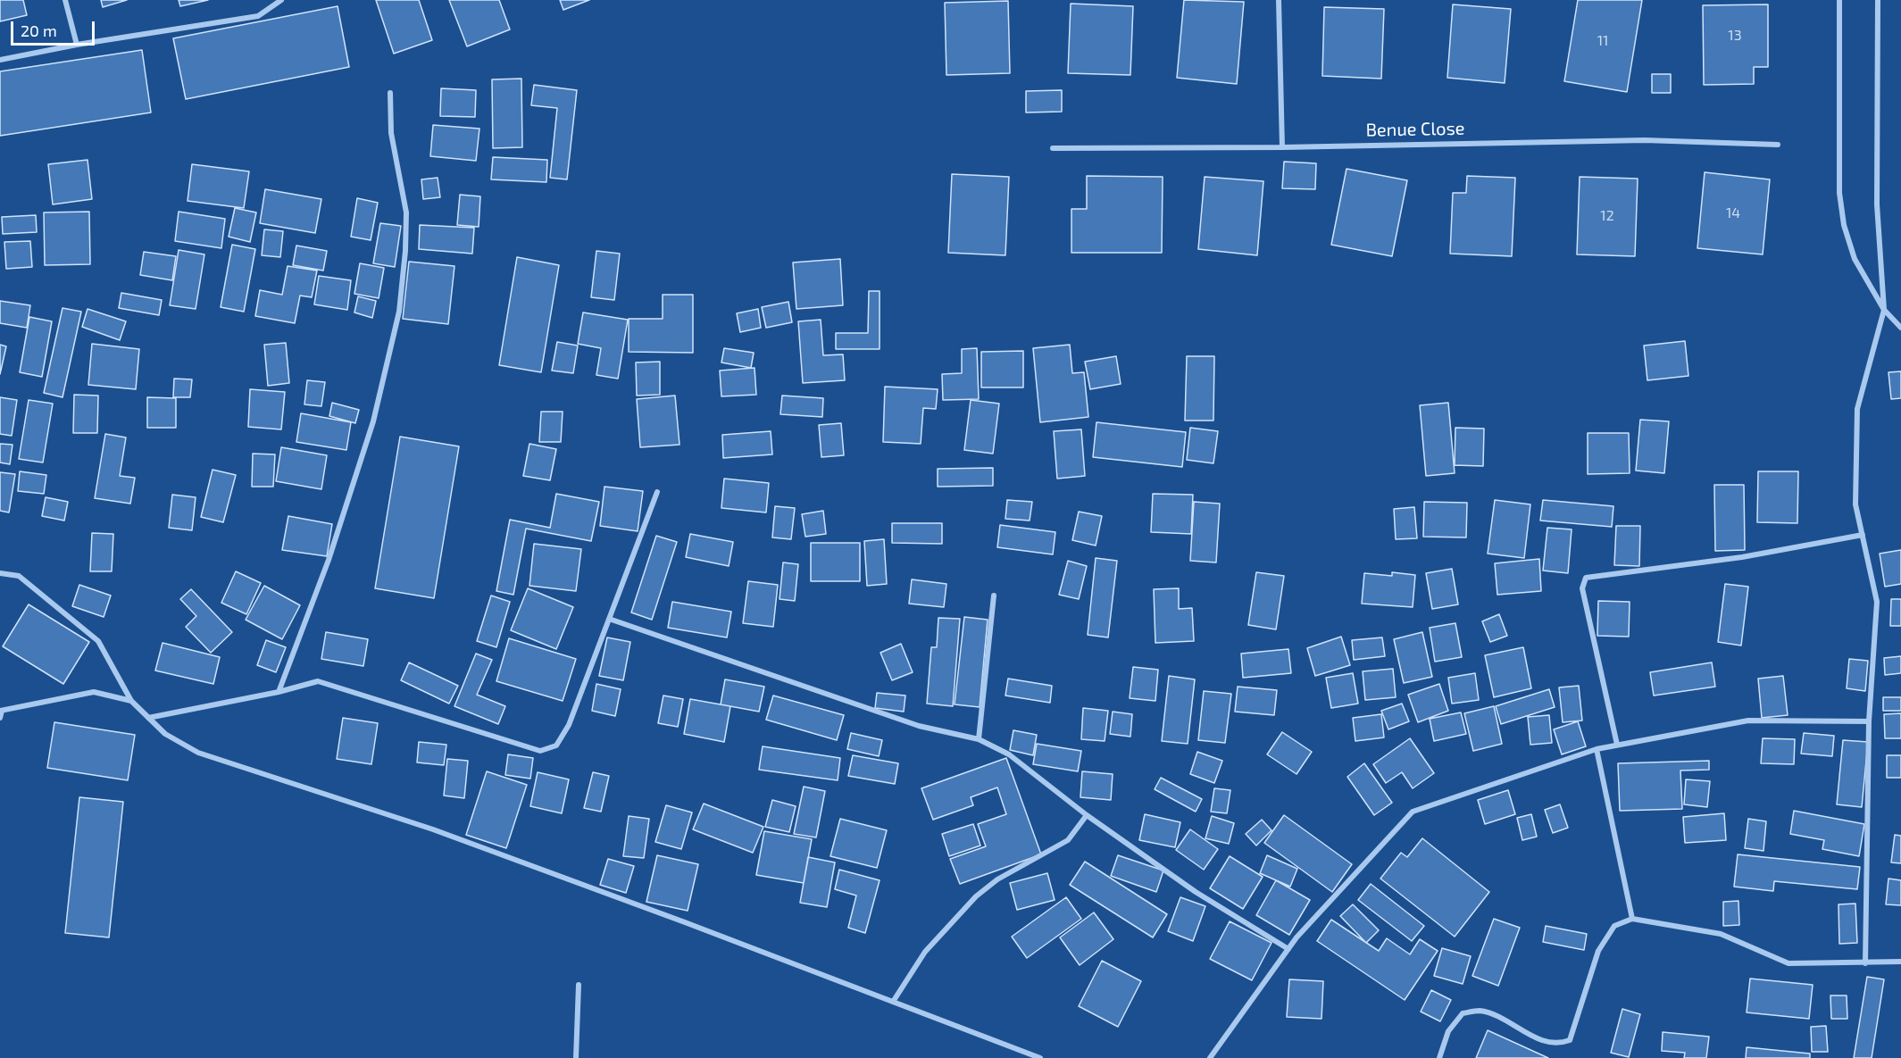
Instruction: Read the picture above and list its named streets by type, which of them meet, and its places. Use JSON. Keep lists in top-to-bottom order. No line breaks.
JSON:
{"streets":{"street":["Benue Close"]},"house_numbers":["13","11","14","12"],"scale_bar":"20 m"}
